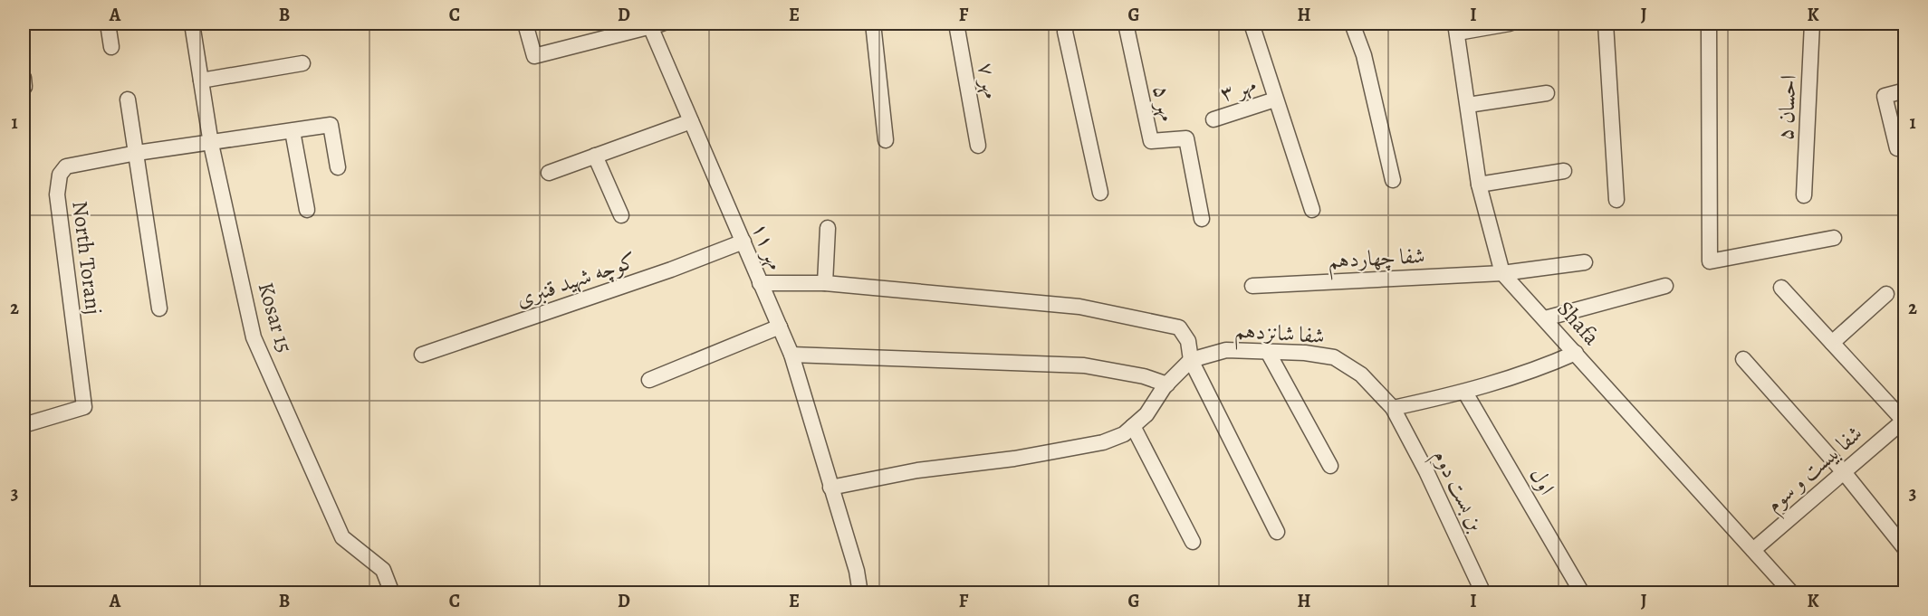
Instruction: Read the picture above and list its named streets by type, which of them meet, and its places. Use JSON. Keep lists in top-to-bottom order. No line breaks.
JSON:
{"streets":{"street":["مهر ۷","مهر ۳","مهر ۵","احسان ۵","مهر ۱۱","North Toranj","شفا چهاردهم","کوچه شهید قنبری","Kosar 15","Shafa","شفا شانزدهم","شفا بیست و سوم","اول","بن بست دوم"]},"crossings":[["مهر ۱۱","کوچه شهید قنبری"],["North Toranj","Kosar 15"],["شفا چهاردهم","Shafa"],["Shafa","شفا بیست و سوم"],["شفا شانزدهم","بن بست دوم"]],"grid":{"columns":["A","B","C","D","E","F","G","H","I","J","K"],"rows":["1","2","3"]}}
